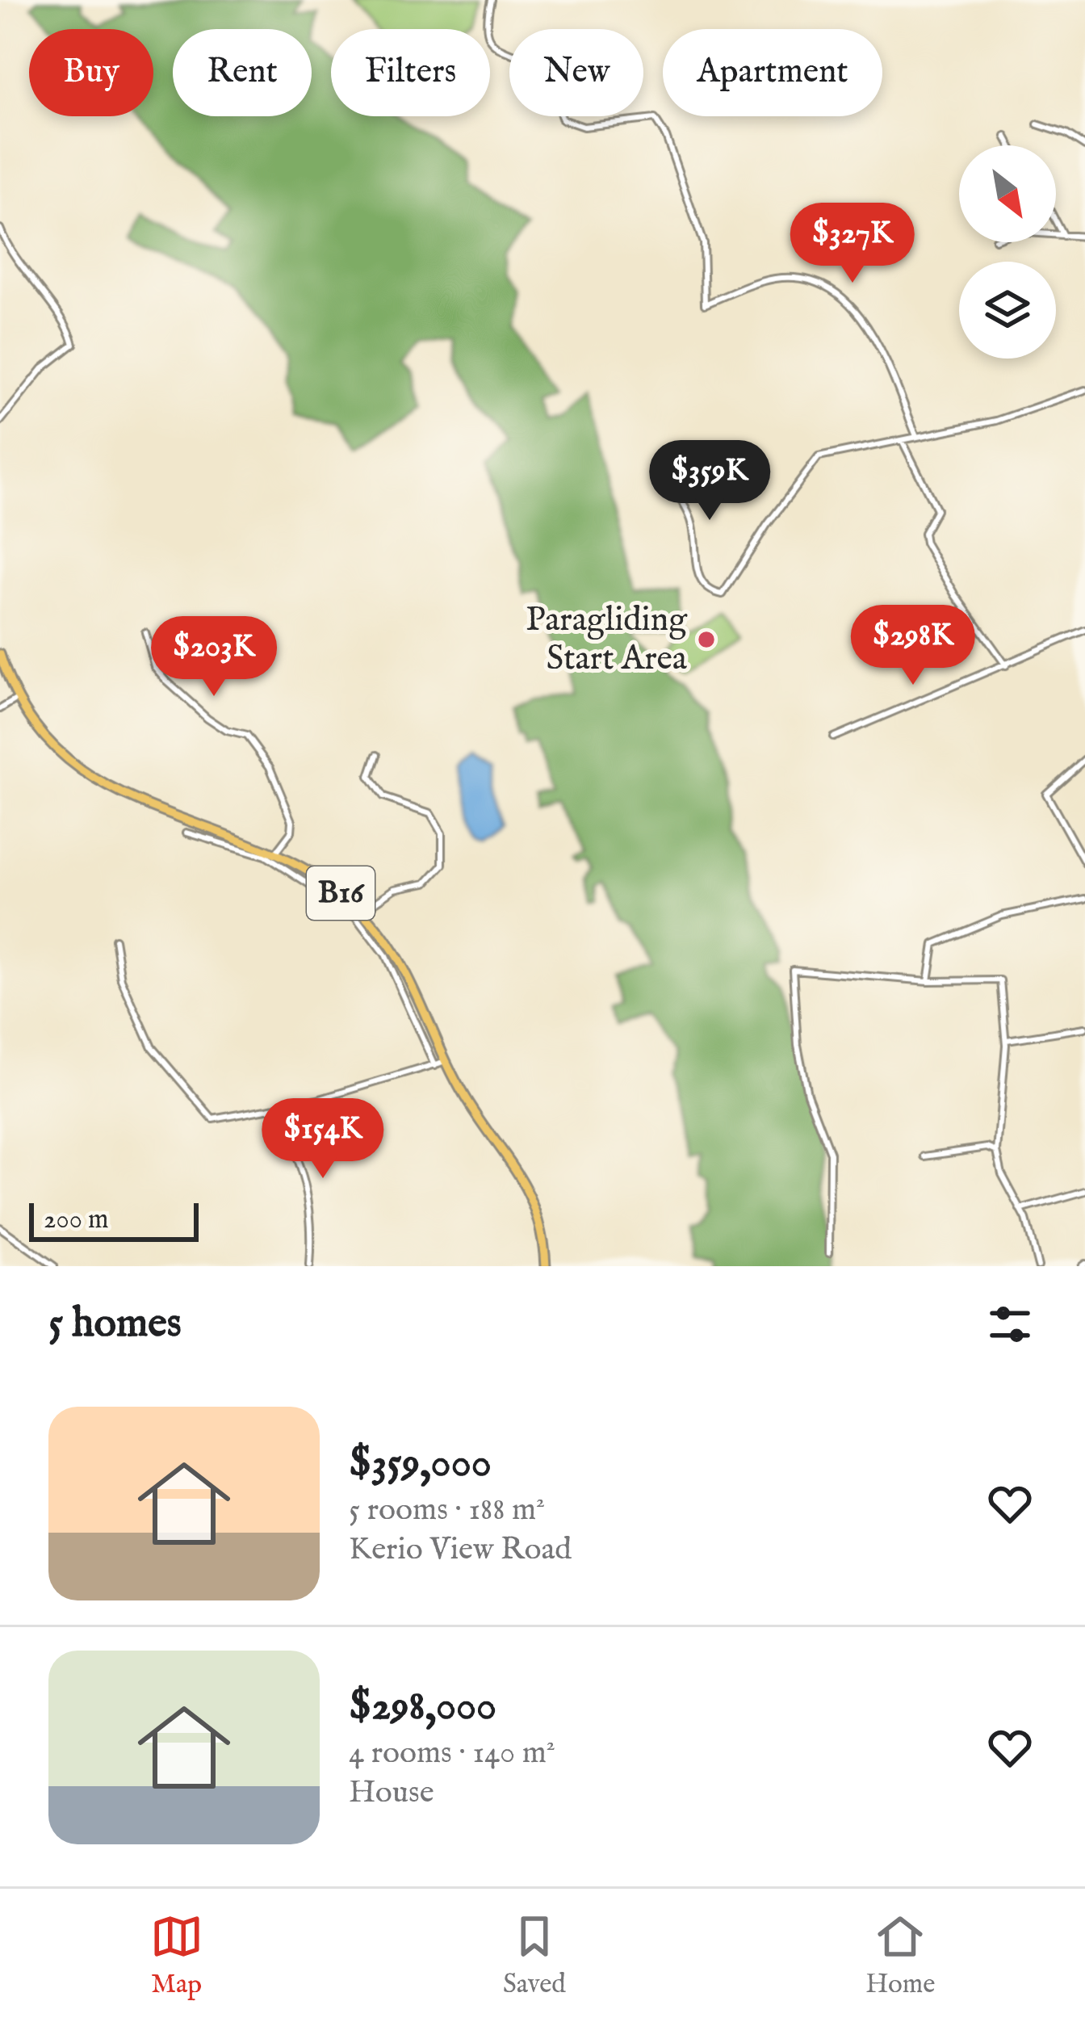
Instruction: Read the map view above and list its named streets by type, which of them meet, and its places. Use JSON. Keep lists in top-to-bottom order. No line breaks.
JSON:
{"streets":{"main road":["B16"]},"places":["Paragliding Start Area"],"scale_bar":"200 m","north":"bottom right","page":{"chip":["Buy","Rent","Filters","New","Apartment"],"price":["$327K","$359K","$298K","$203K","$154K"],"scale":"200 m","heading":"5 homes","list":[{"name":"$359,000","note":"5 rooms · 188 m² · Kerio View Road"},{"name":"$298,000","note":"4 rooms · 140 m² · House"}],"tabs":["Map","Saved","Home"]}}
